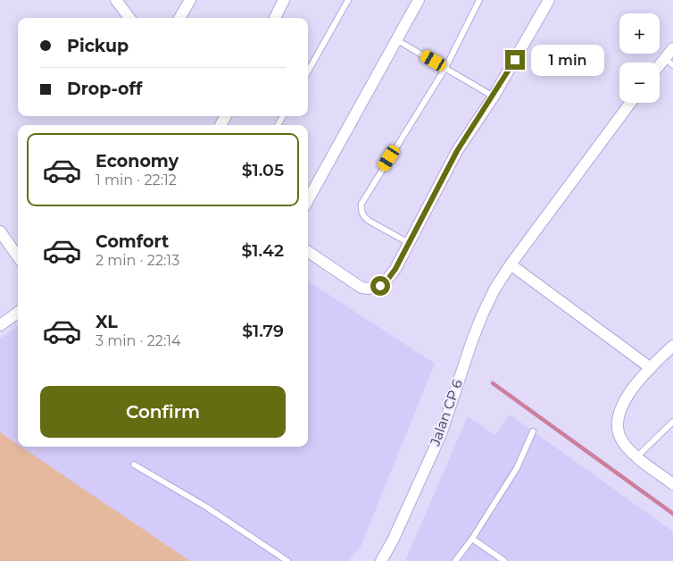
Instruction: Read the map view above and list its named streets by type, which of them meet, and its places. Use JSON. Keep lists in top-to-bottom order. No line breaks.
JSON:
{"streets":{"street":["Jalan CP 6"]},"page":{"map_buttons":["+","−"],"banner":["Pickup","Drop-off"],"bubble":"1 min","list":[{"name":"Economy","note":"1 min · 22:12","value":"$1.05"},{"name":"Comfort","note":"2 min · 22:13","value":"$1.42"},{"name":"XL","note":"3 min · 22:14","value":"$1.79"}],"buttons":"Confirm"}}
